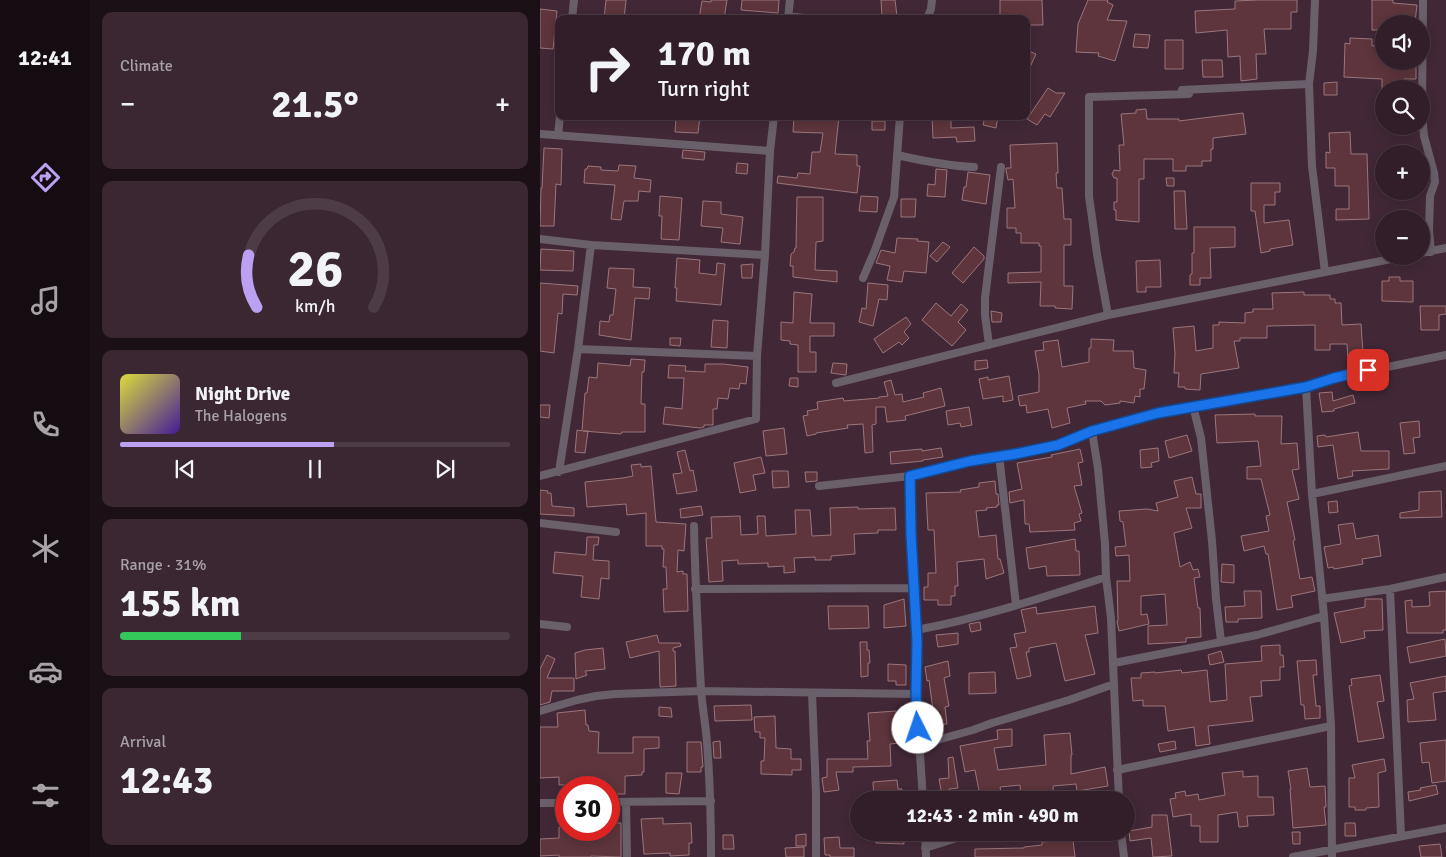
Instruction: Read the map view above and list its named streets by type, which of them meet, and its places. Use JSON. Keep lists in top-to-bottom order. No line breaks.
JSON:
{"page":{"tabs":"12:41","tile":["Climate",["Range · 31%","155 km"],["Arrival","12:43"]],"map_buttons":["+","−"],"turn":["170 m","Turn right"],"heat":["−","21.5°","+"],"song":["Night Drive","The Halogens"],"limit":"30","trip":"12:43 · 2 min · 490 m","gauge":["26","km/h"]}}
